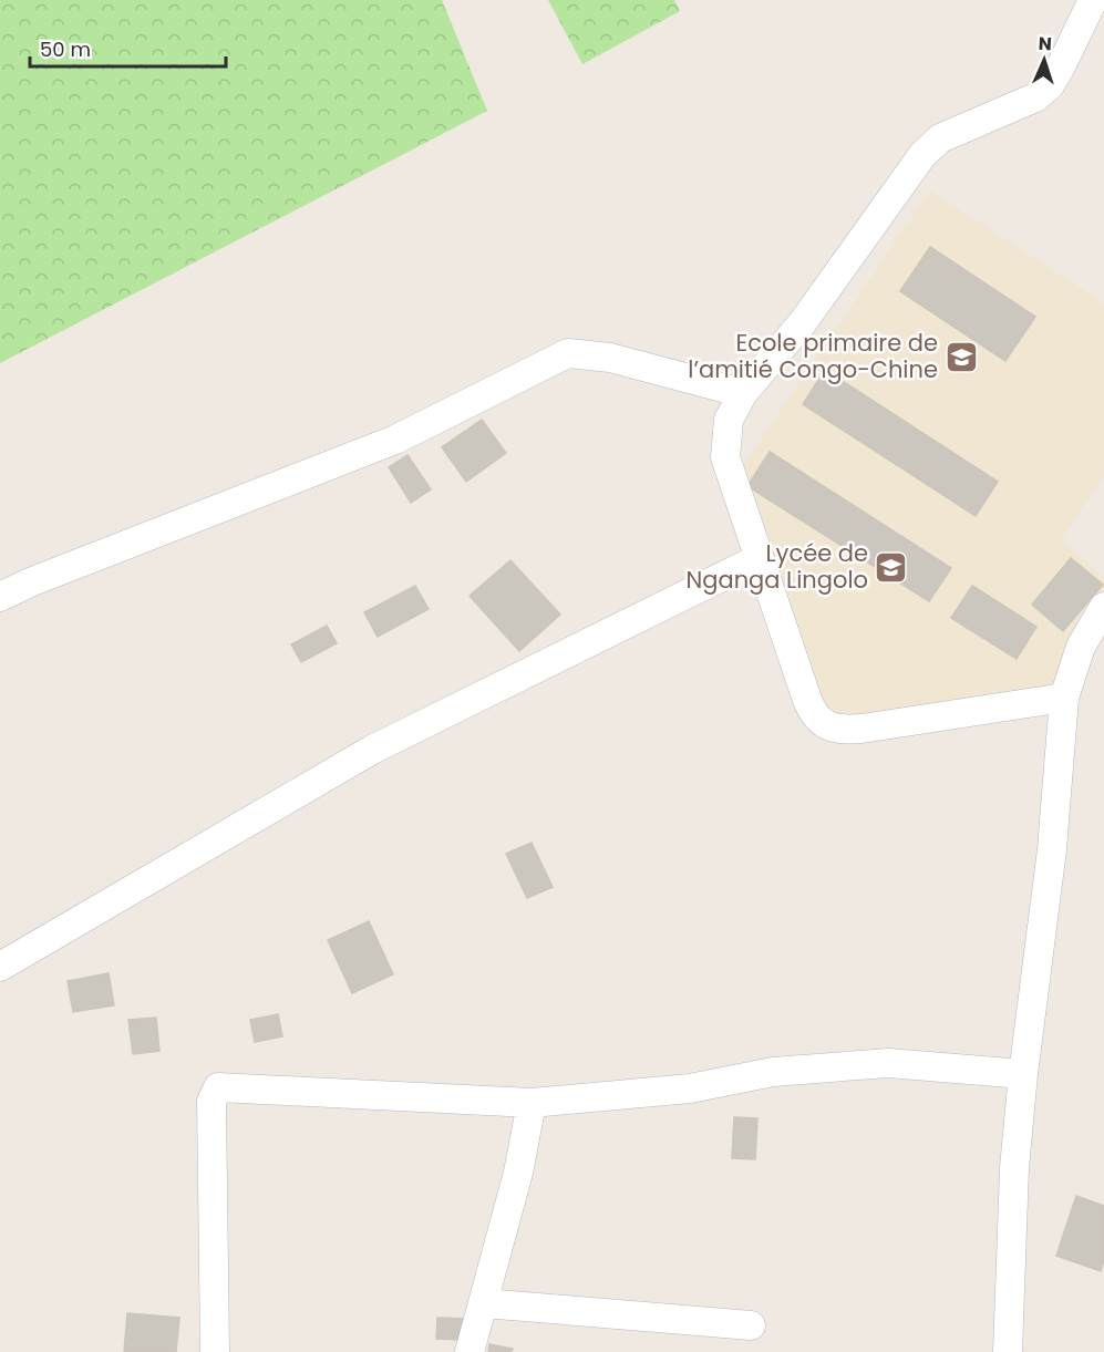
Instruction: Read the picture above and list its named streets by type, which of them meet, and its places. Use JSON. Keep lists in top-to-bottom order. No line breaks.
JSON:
{"places":{"school or university":["Ecole primaire de l’amitié Congo-Chine","Lycée de Nganga Lingolo"]},"scale_bar":"50 m","north":"top"}
